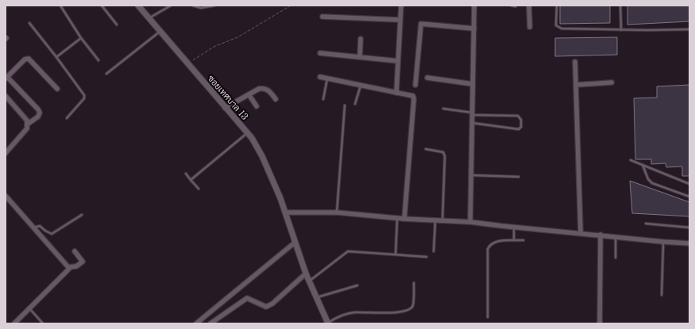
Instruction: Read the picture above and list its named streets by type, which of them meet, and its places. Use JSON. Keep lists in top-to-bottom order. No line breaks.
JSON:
{"streets":{"street":["ซอยเทศบาล 13"]}}
